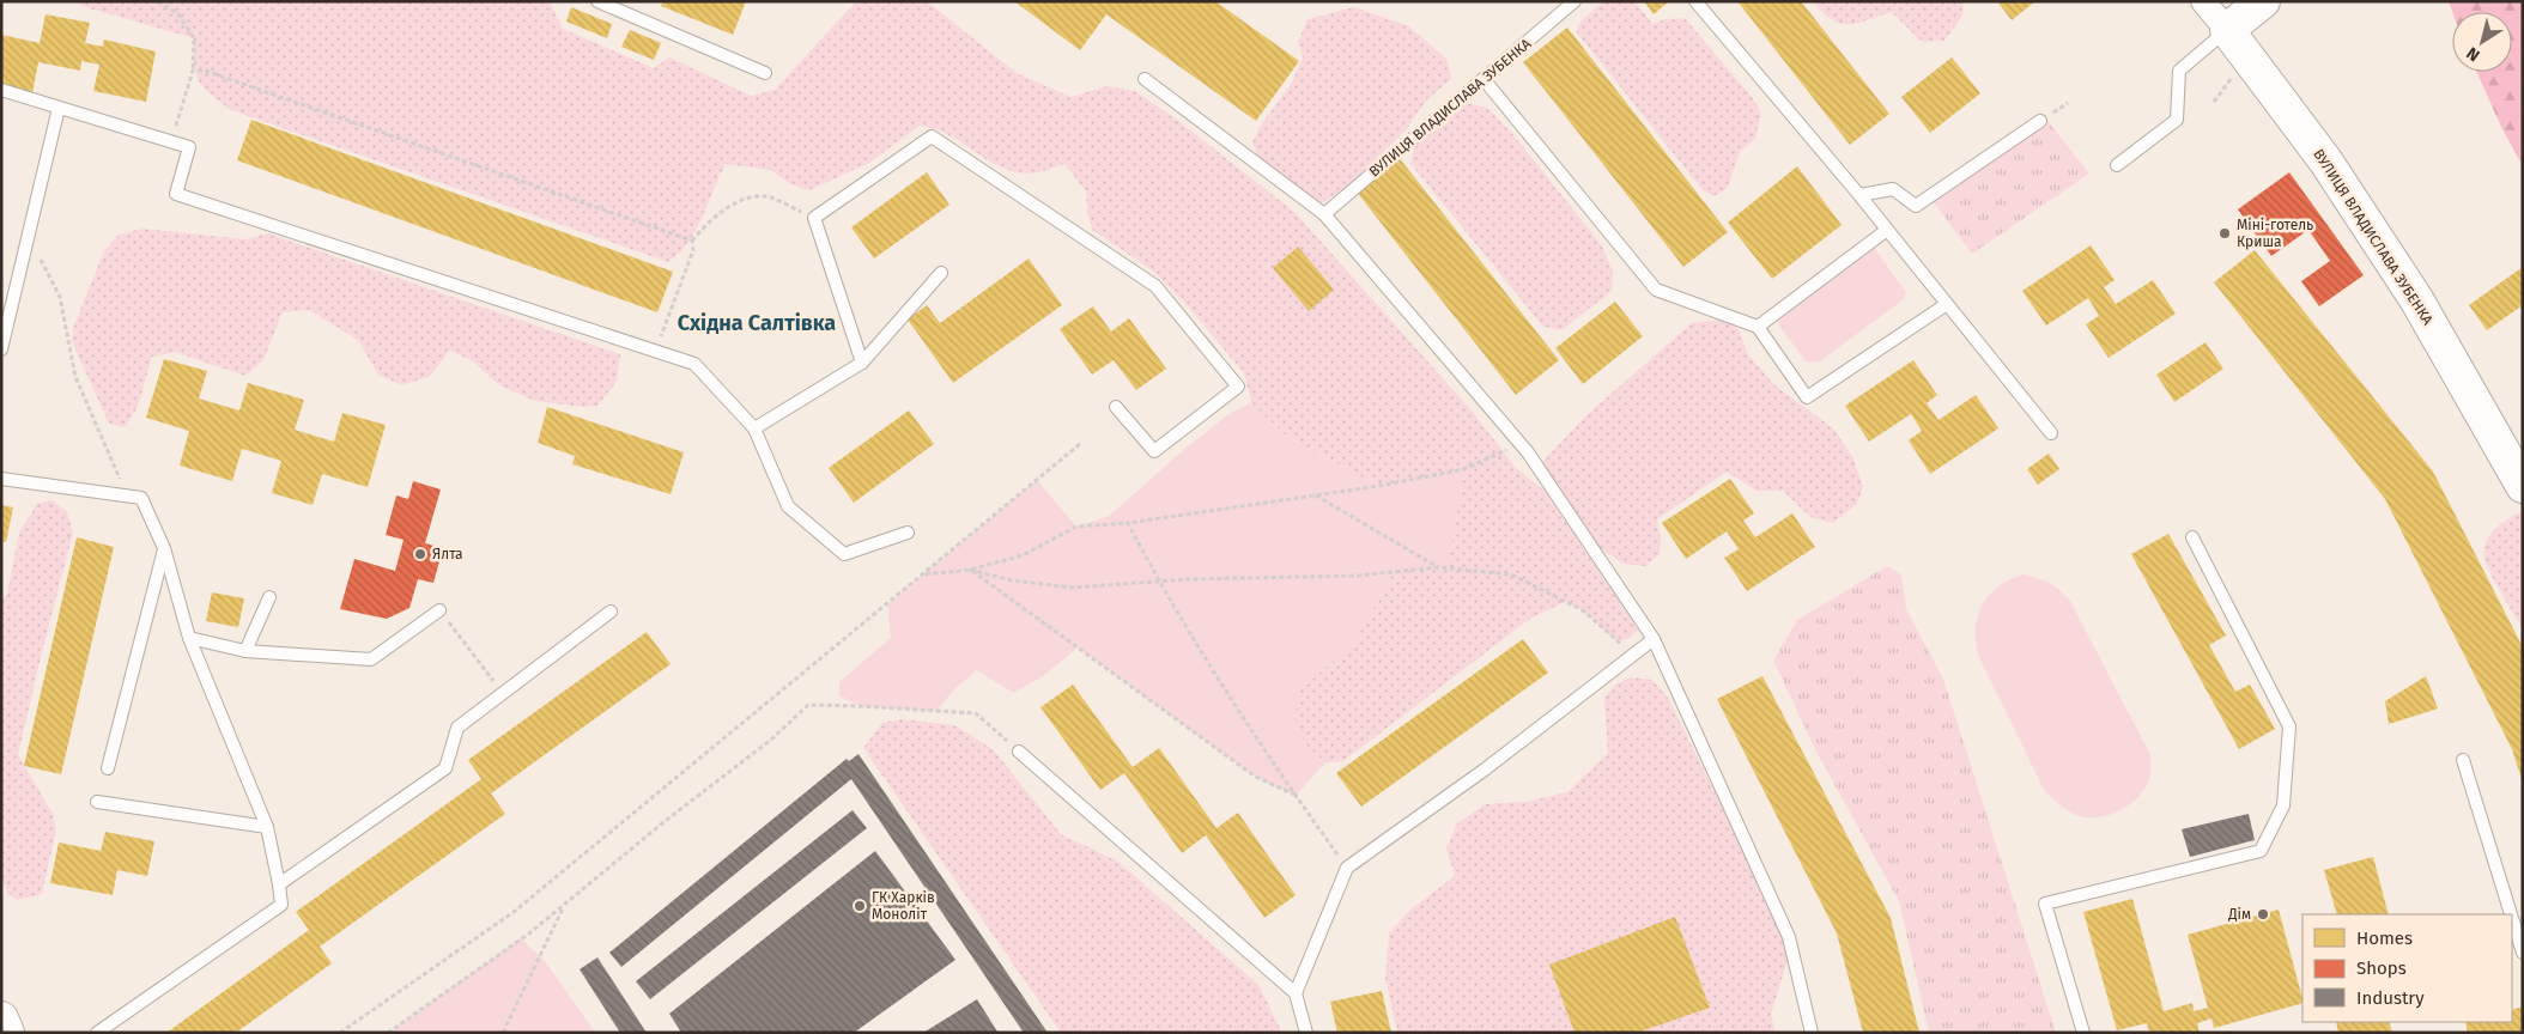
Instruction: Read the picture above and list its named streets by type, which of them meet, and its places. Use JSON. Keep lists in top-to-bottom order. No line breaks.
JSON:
{"streets":{"street":["ВУЛИЦЯ ВЛАДИСЛАВА ЗУБЕНКА"]},"districts":["Східна Салтівка"],"places":["Міні-готель Криша","Ялта","ГК Харків Моноліт","Дім"],"legend":["Homes","Shops","Industry"],"north":"bottom left"}
